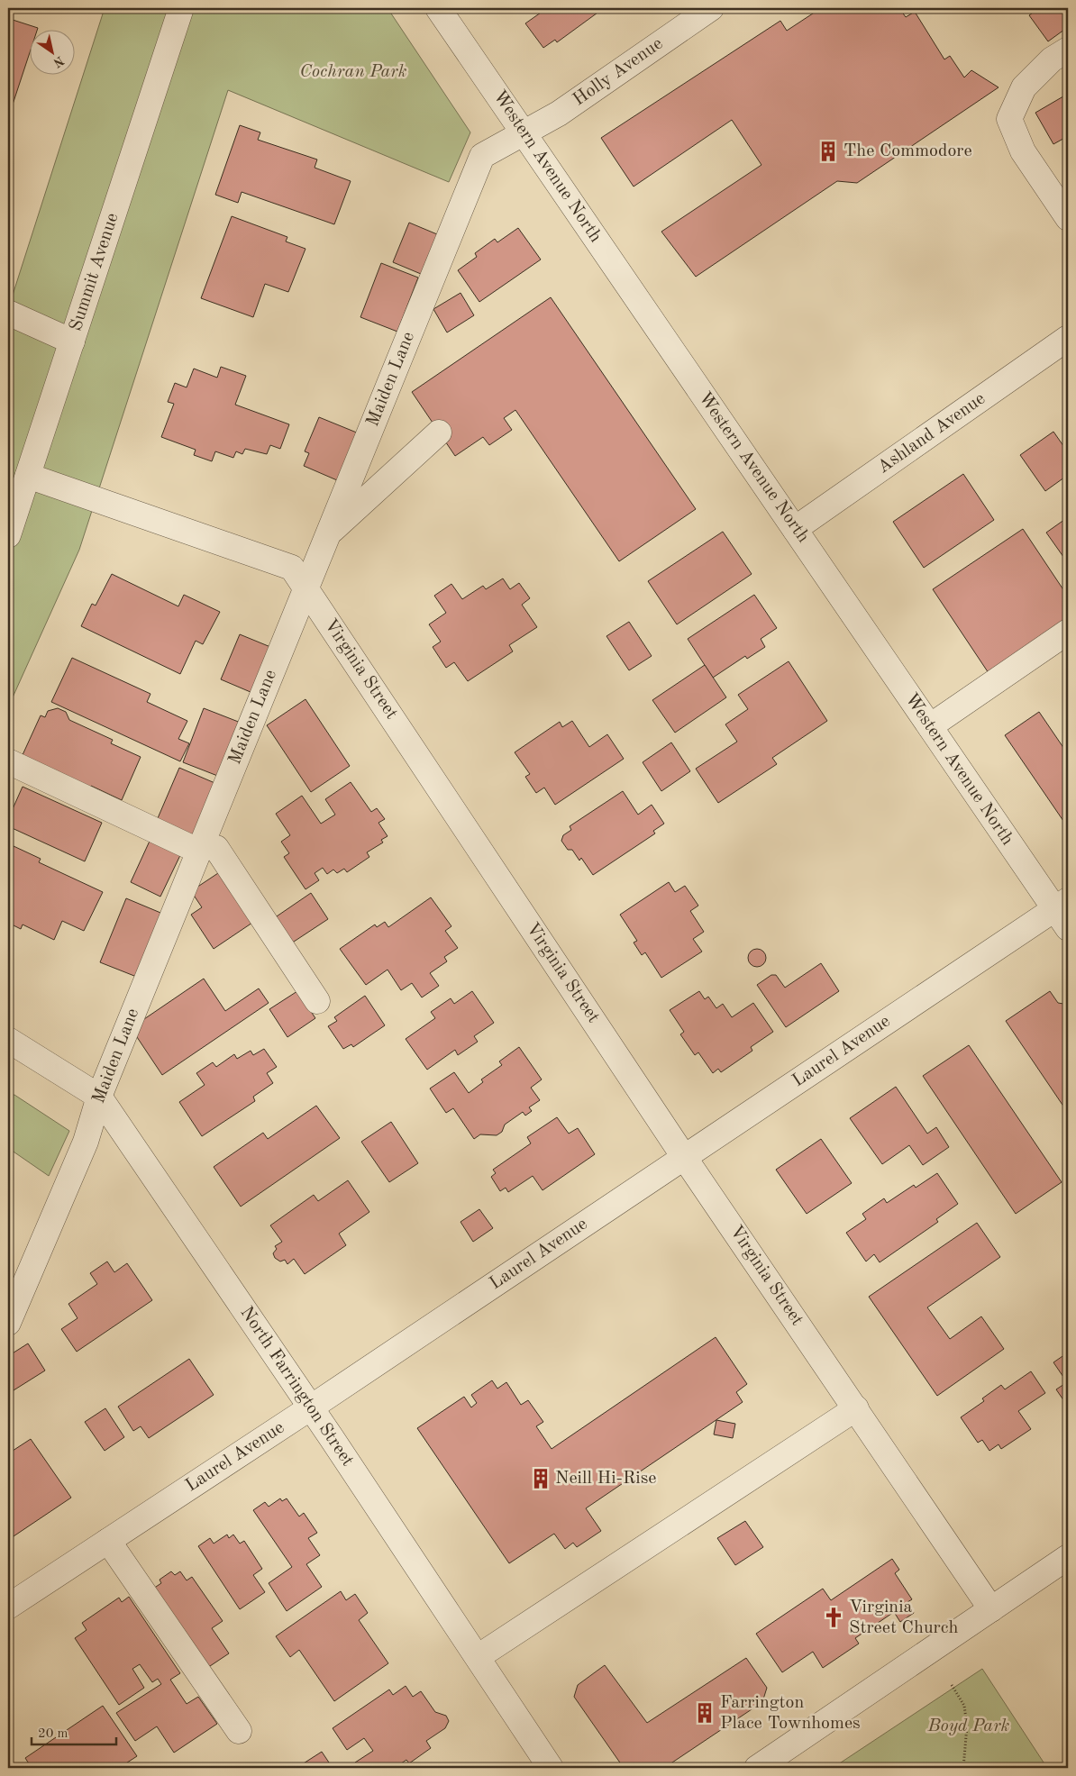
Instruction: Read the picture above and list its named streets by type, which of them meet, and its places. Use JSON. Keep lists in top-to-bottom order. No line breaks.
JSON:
{"streets":{"street":["Holly Avenue","Western Avenue North","Summit Avenue","Maiden Lane","Ashland Avenue","Virginia Street","Laurel Avenue","North Farrington Street"]},"crossings":[["Holly Avenue","Western Avenue North"],["Holly Avenue","Maiden Lane"],["Western Avenue North","Maiden Lane"],["Western Avenue North","Ashland Avenue"],["Western Avenue North","Laurel Avenue"],["Summit Avenue","Virginia Street"],["Maiden Lane","Virginia Street"],["Maiden Lane","North Farrington Street"],["Virginia Street","Laurel Avenue"],["Laurel Avenue","North Farrington Street"]],"parks":["Cochran Park","Boyd Park"],"places":{"building":["The Commodore","Neill Hi-Rise","Farrington Place Townhomes"],"church":["Virginia Street Church"]},"scale_bar":"20 m","north":"bottom right"}
